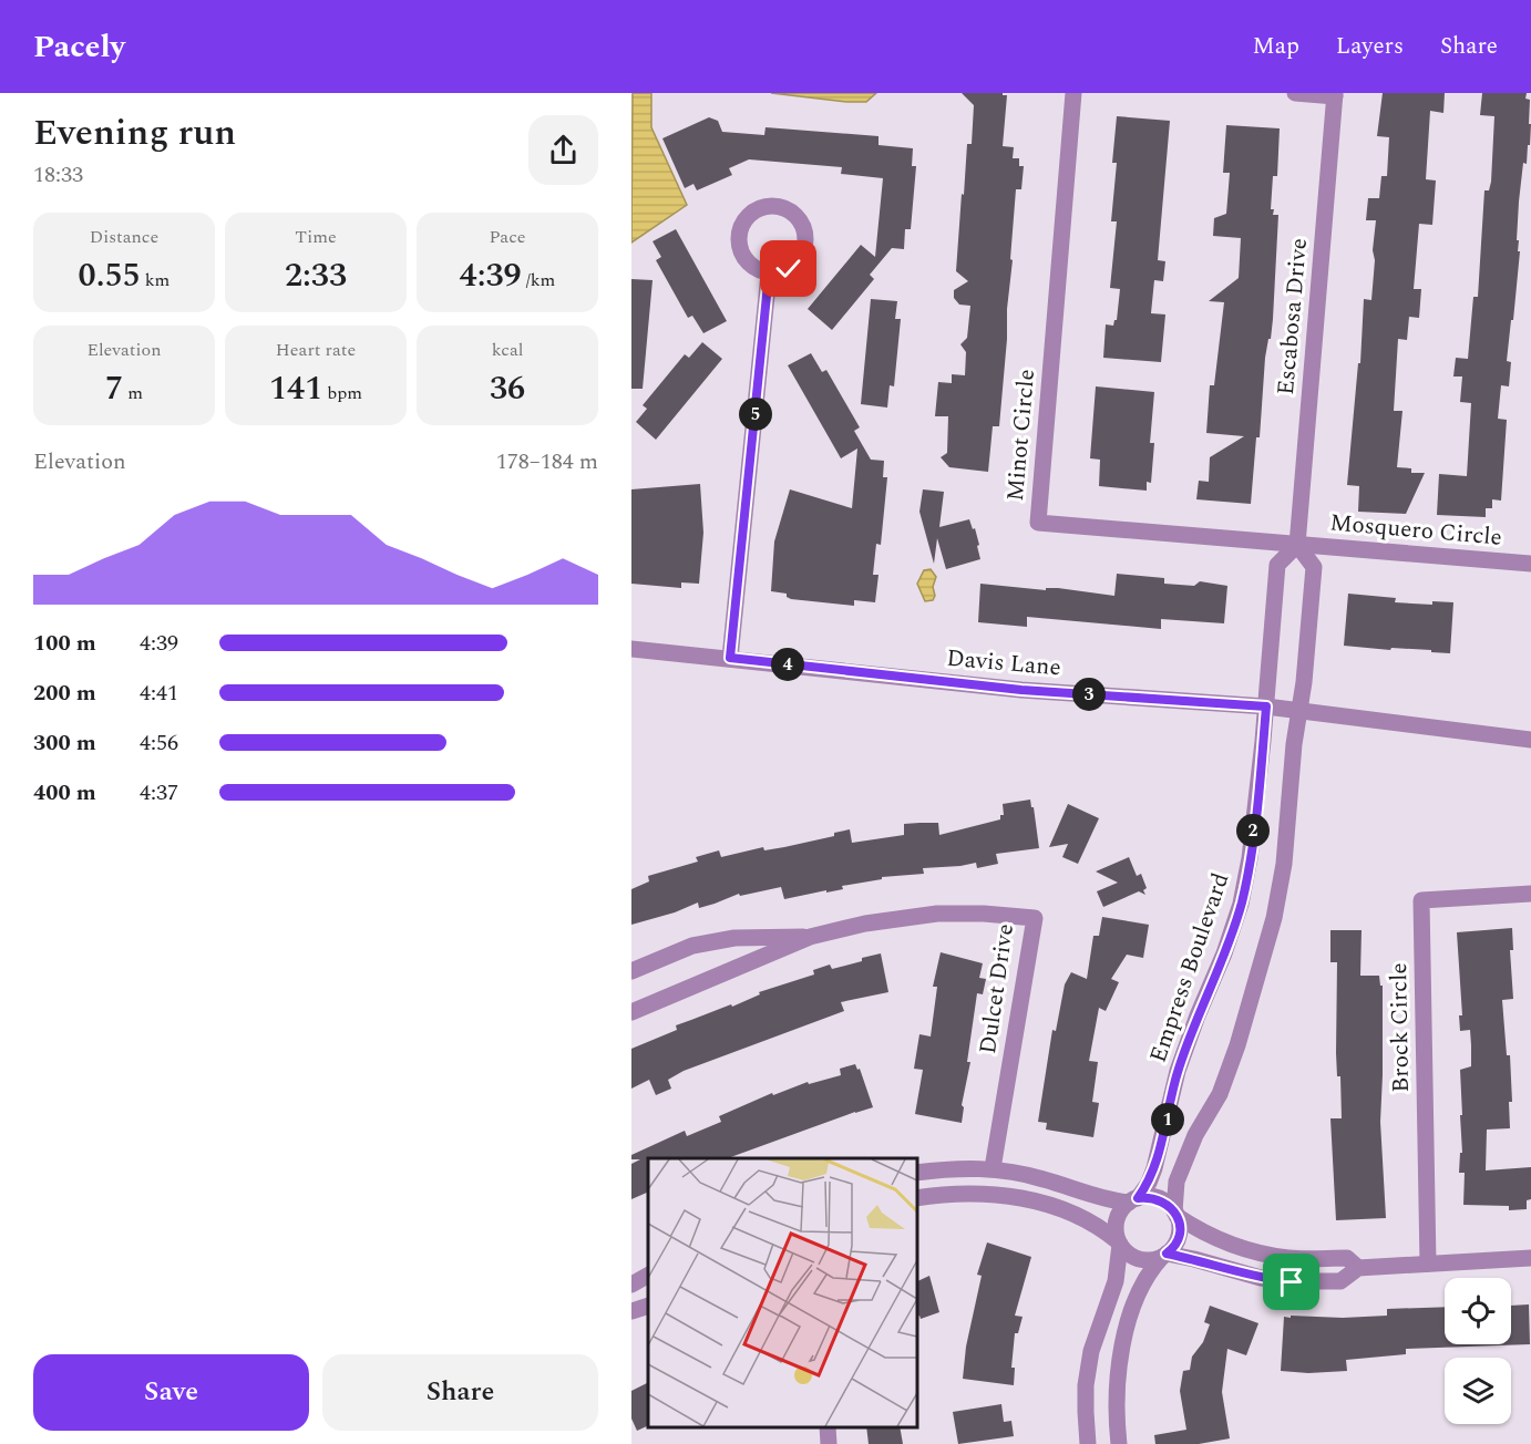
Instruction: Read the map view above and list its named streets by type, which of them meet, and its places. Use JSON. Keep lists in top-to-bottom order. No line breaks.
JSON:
{"streets":{"street":["Escabosa Drive","Minot Circle","Mosquero Circle","Davis Lane","Empress Boulevard","Dulcet Drive","Brock Circle"]},"crossings":[["Escabosa Drive","Minot Circle"],["Escabosa Drive","Mosquero Circle"],["Minot Circle","Mosquero Circle"],["Davis Lane","Empress Boulevard"]],"page":{"header":"Pacely","nav":["Map","Layers","Share"],"heading":["Evening run","18:33"],"stats":[["Distance","0.55 km"],["Time","2:33"],["Pace","4:39 /km"],["Elevation","7 m"],["Heart rate","141 bpm"],["kcal","36"]],"pins":["5","4","3","2","1"],"chart":["Elevation","178–184 m"],"list":[{"name":"100 m","note":"4:39"},{"name":"200 m","note":"4:41"},{"name":"300 m","note":"4:56"},{"name":"400 m","note":"4:37"}],"buttons":["Save","Share"]}}
